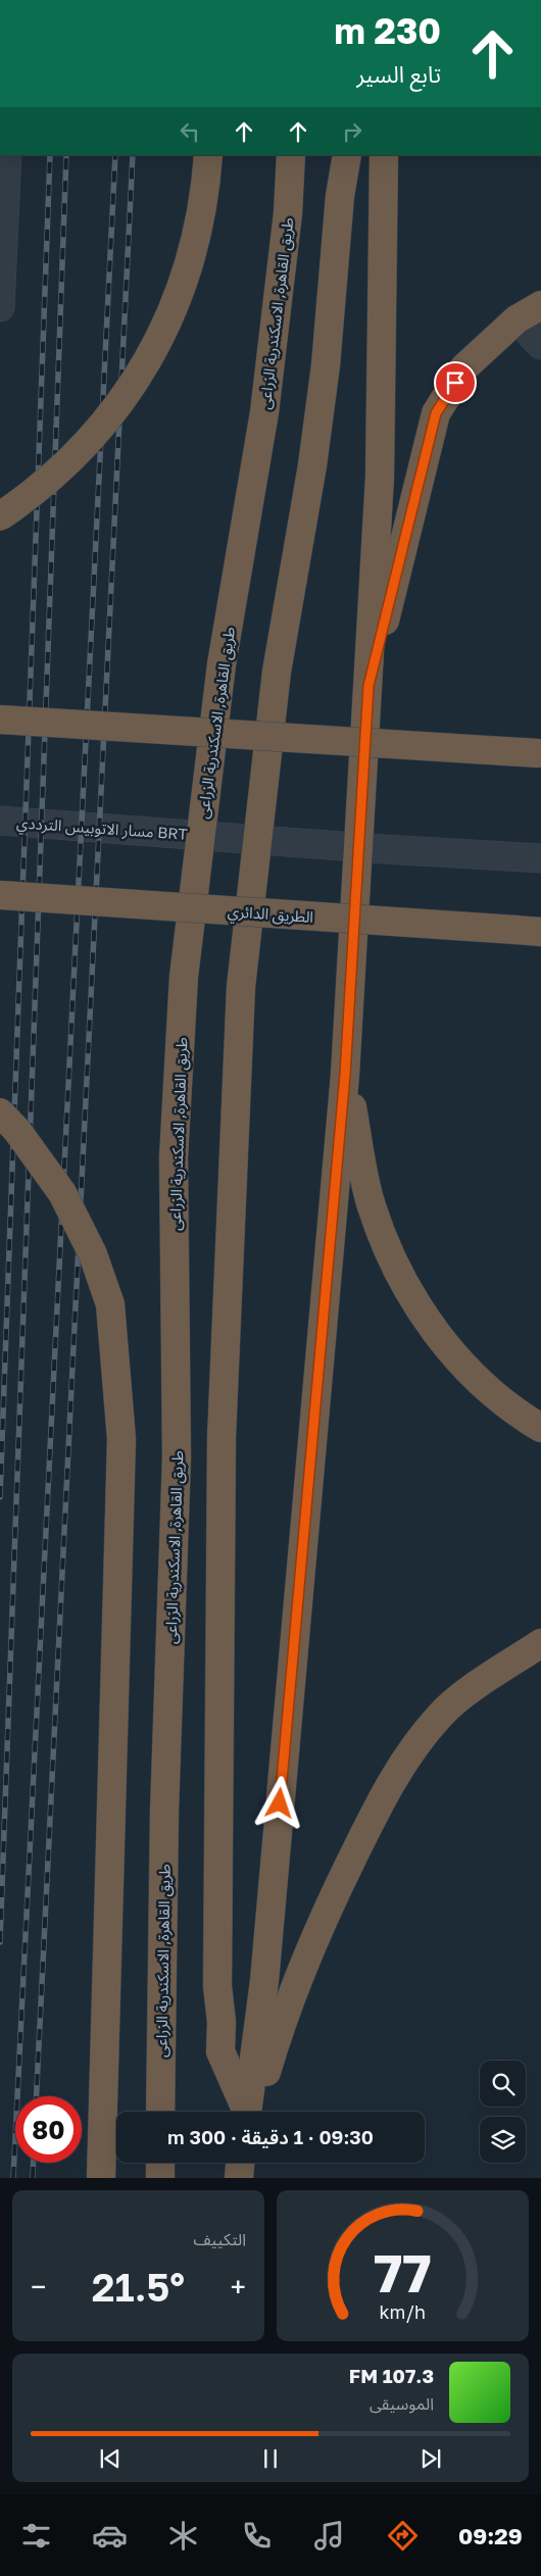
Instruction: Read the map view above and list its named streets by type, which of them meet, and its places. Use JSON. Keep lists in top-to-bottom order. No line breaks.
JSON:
{"streets":{"highway":["طريق القاهرة, الاسكندرية الزراعى","الطريق الدائري"],"street":["مسار الاتوبيس الترددي BRT"]},"page":{"turn":["230 m","تابع السير"],"limit":"80","trip":"09:30 · 1 دقيقة · 300 m","tile":"التكييف","heat":["−","21.5°","+"],"song":["107.3 FM","الموسيقى"],"tabs":"09:29","gauge":["77","km/h"]}}
